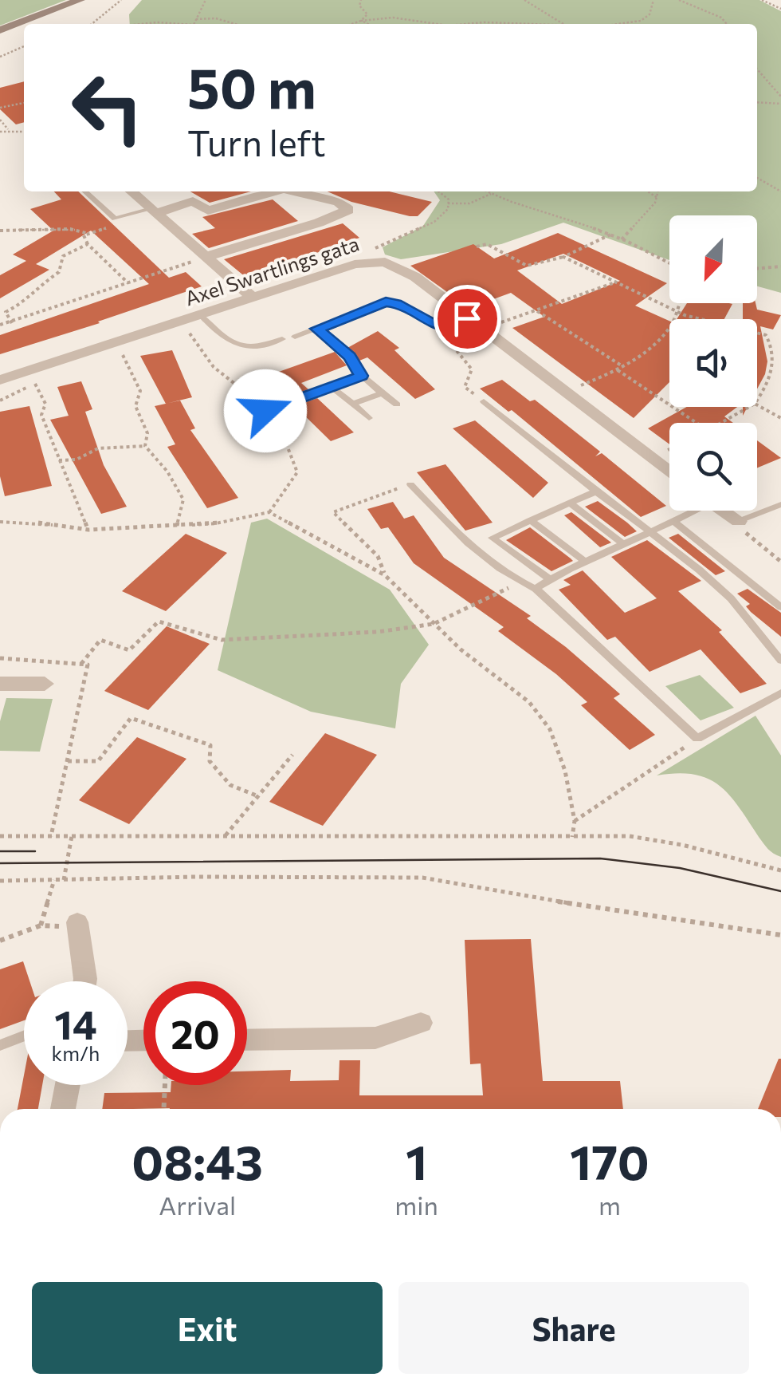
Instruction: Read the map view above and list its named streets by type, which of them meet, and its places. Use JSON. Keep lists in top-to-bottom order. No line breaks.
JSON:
{"streets":{"street":["Axel Swartlings gata"]},"north":"bottom left","page":{"turn":["50 m","Turn left"],"speed":"14 km/h","limit":"20","eta":["08:43","Arrival","1","min","170","m"],"buttons":["Exit","Share"]}}
